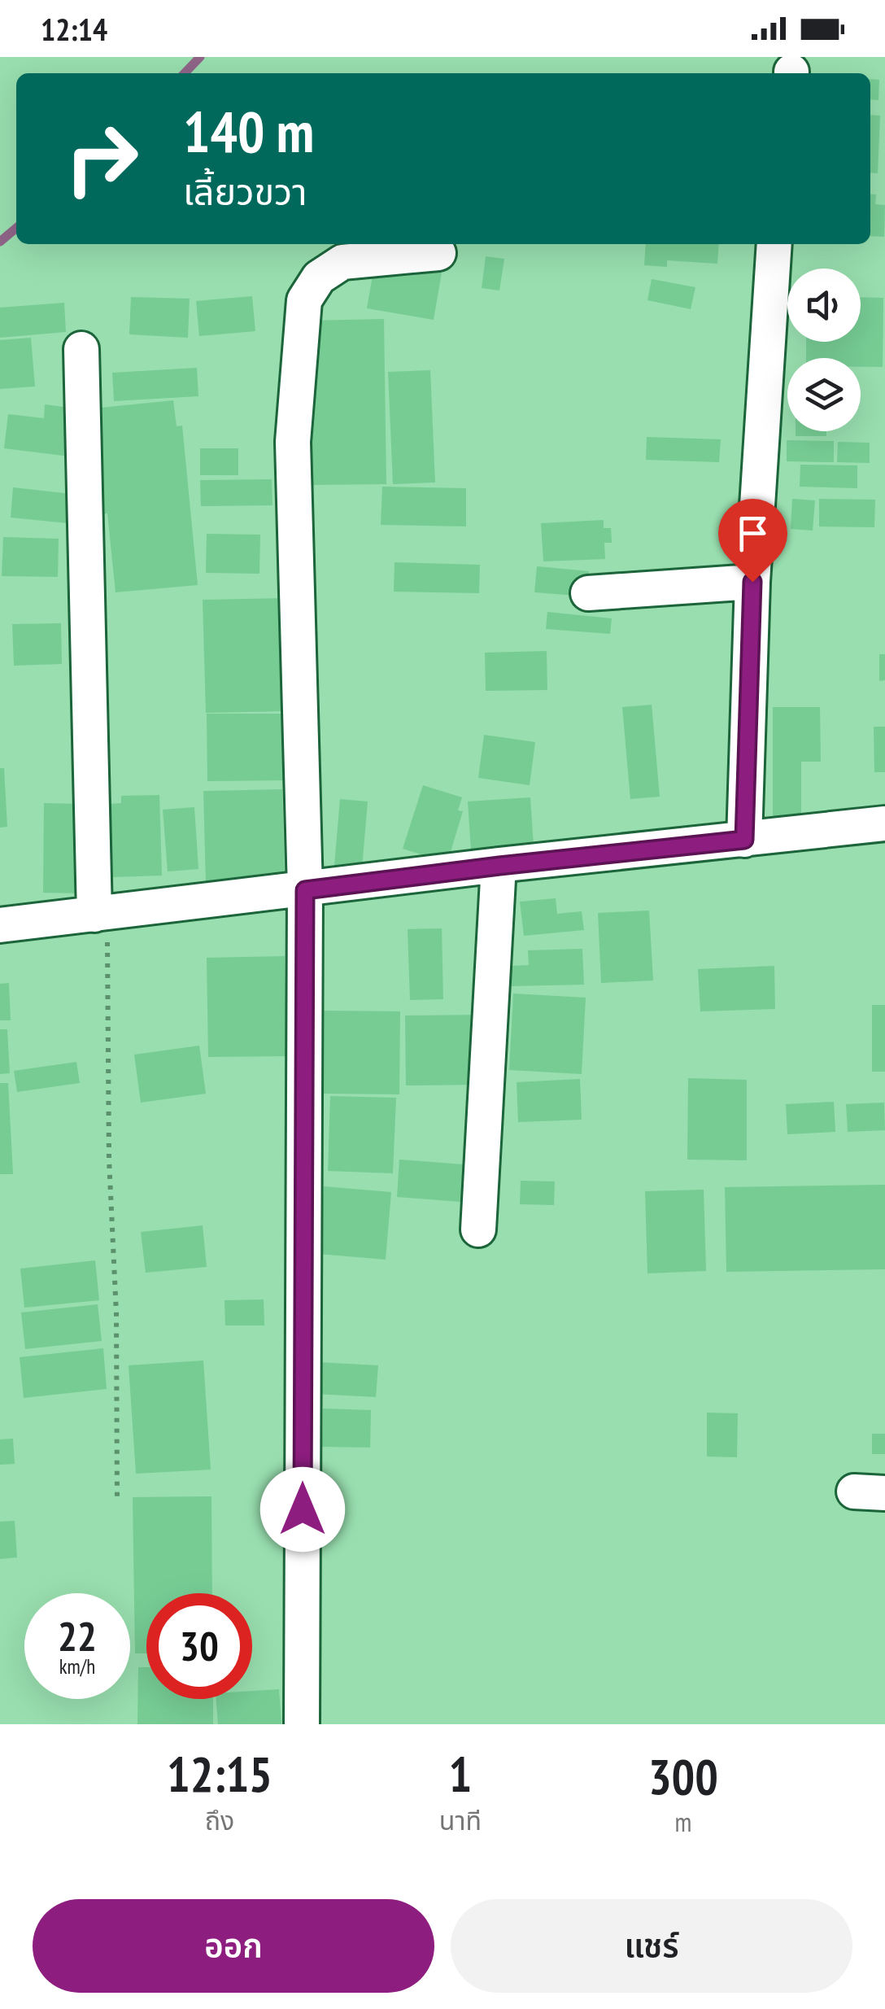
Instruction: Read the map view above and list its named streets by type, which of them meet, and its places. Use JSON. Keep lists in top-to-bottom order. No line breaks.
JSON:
{"page":{"status":"12:14","turn":["140 m","เลี้ยวขวา"],"speed":"22 km/h","limit":"30","eta":["12:15","ถึง","1","นาที","300","m"],"buttons":["ออก","แชร์"]}}
